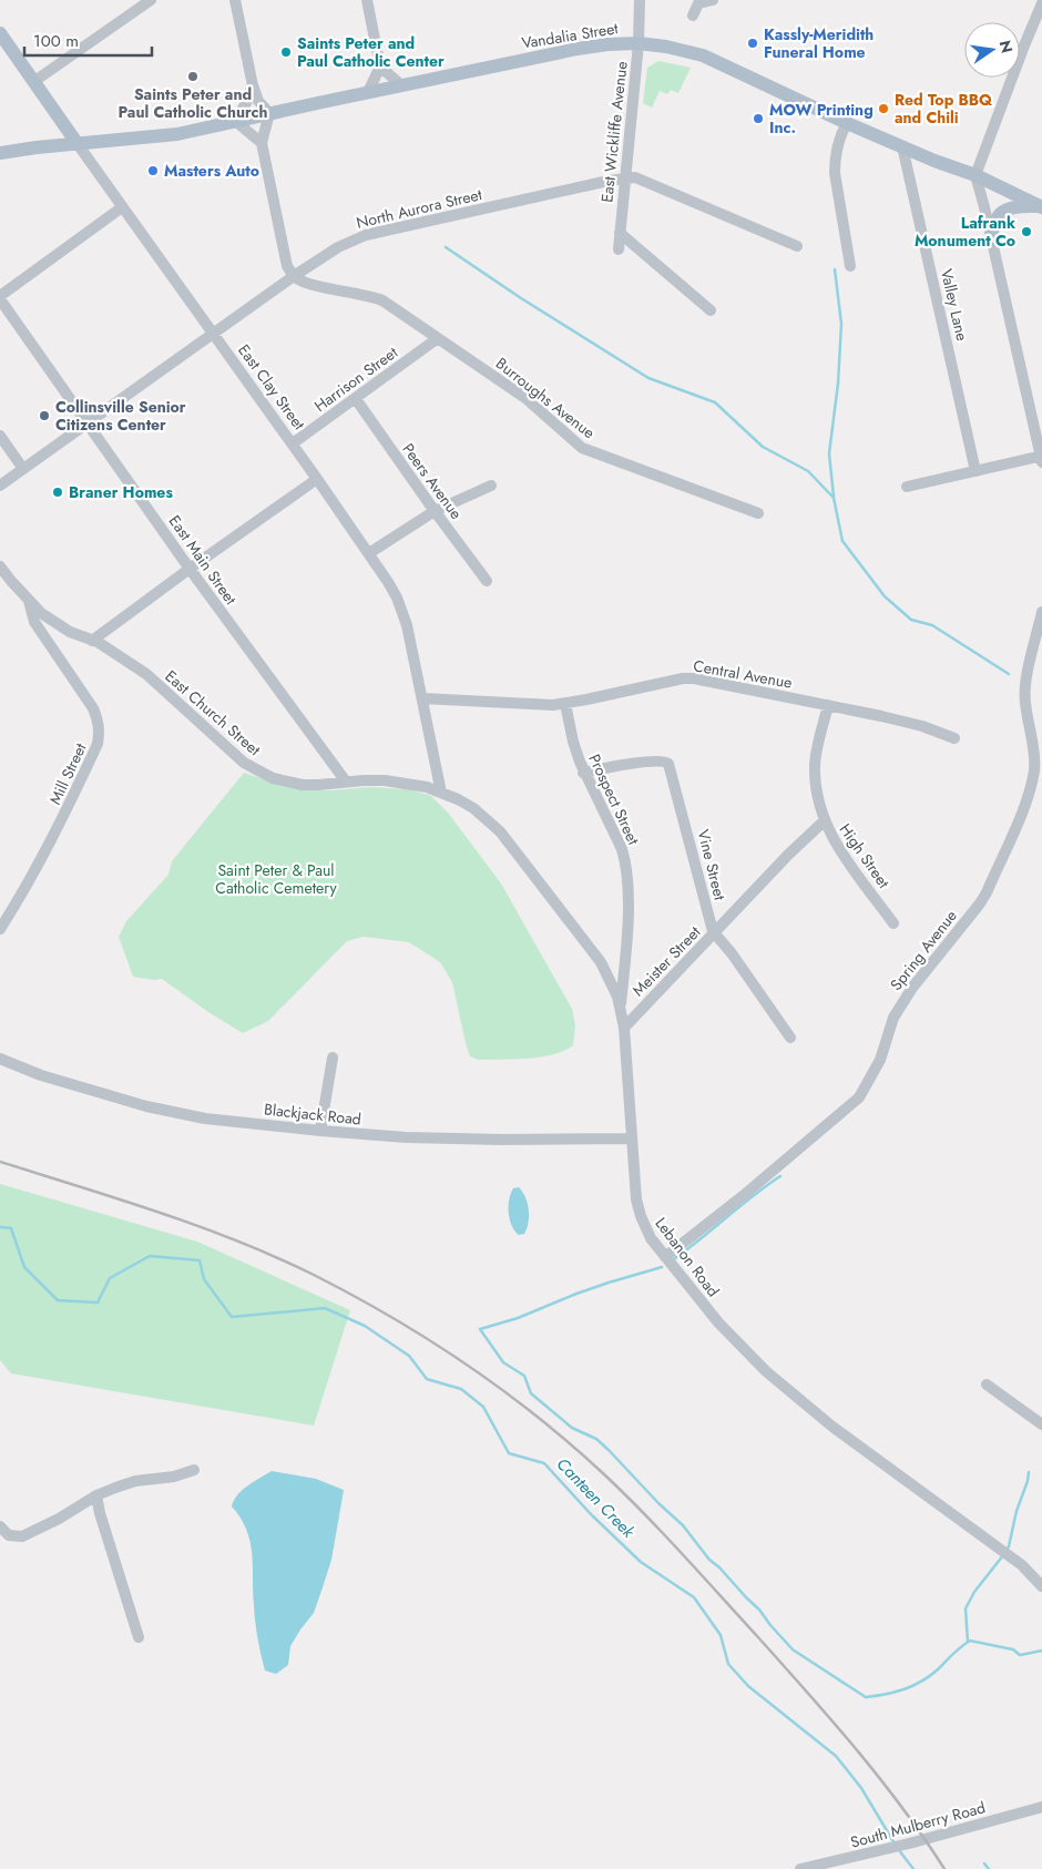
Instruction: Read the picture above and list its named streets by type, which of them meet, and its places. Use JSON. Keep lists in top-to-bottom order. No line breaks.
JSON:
{"streets":{"main road":["Vandalia Street","East Clay Street"],"street":["East Wickliffe Avenue","North Aurora Street","Valley Lane","Harrison Street","Burroughs Avenue","Peers Avenue","East Main Street","Central Avenue","East Church Street","Mill Street","Prospect Street","High Street","Vine Street","Spring Avenue","Meister Street","Blackjack Road","Lebanon Road","South Mulberry Road"]},"crossings":[["Vandalia Street","East Wickliffe Avenue"],["Vandalia Street","Valley Lane"],["Vandalia Street","East Clay Street"],["East Wickliffe Avenue","North Aurora Street"],["North Aurora Street","East Clay Street"],["North Aurora Street","Burroughs Avenue"],["North Aurora Street","East Main Street"],["Harrison Street","East Clay Street"],["Harrison Street","Burroughs Avenue"],["Harrison Street","Peers Avenue"],["East Clay Street","Central Avenue"],["East Clay Street","East Church Street"],["East Clay Street","Lebanon Road"],["East Main Street","East Church Street"],["Central Avenue","Prospect Street"],["Central Avenue","High Street"],["East Church Street","Mill Street"],["East Church Street","Lebanon Road"],["Prospect Street","Vine Street"],["Prospect Street","Lebanon Road"],["High Street","Meister Street"],["Vine Street","Meister Street"],["Spring Avenue","Lebanon Road"],["Meister Street","Lebanon Road"],["Blackjack Road","Lebanon Road"]],"water":["Canteen Creek"],"parks":["Saint Peter & Paul Catholic Cemetery"],"places":["Kassly-Meridith Funeral Home","Saints Peter and Paul Catholic Center","Saints Peter and Paul Catholic Church","Red Top BBQ and Chili","MOW Printing Inc.","Masters Auto","Lafrank Monument Co","Collinsville Senior Citizens Center","Braner Homes"],"scale_bar":"100 m","north":"right"}
